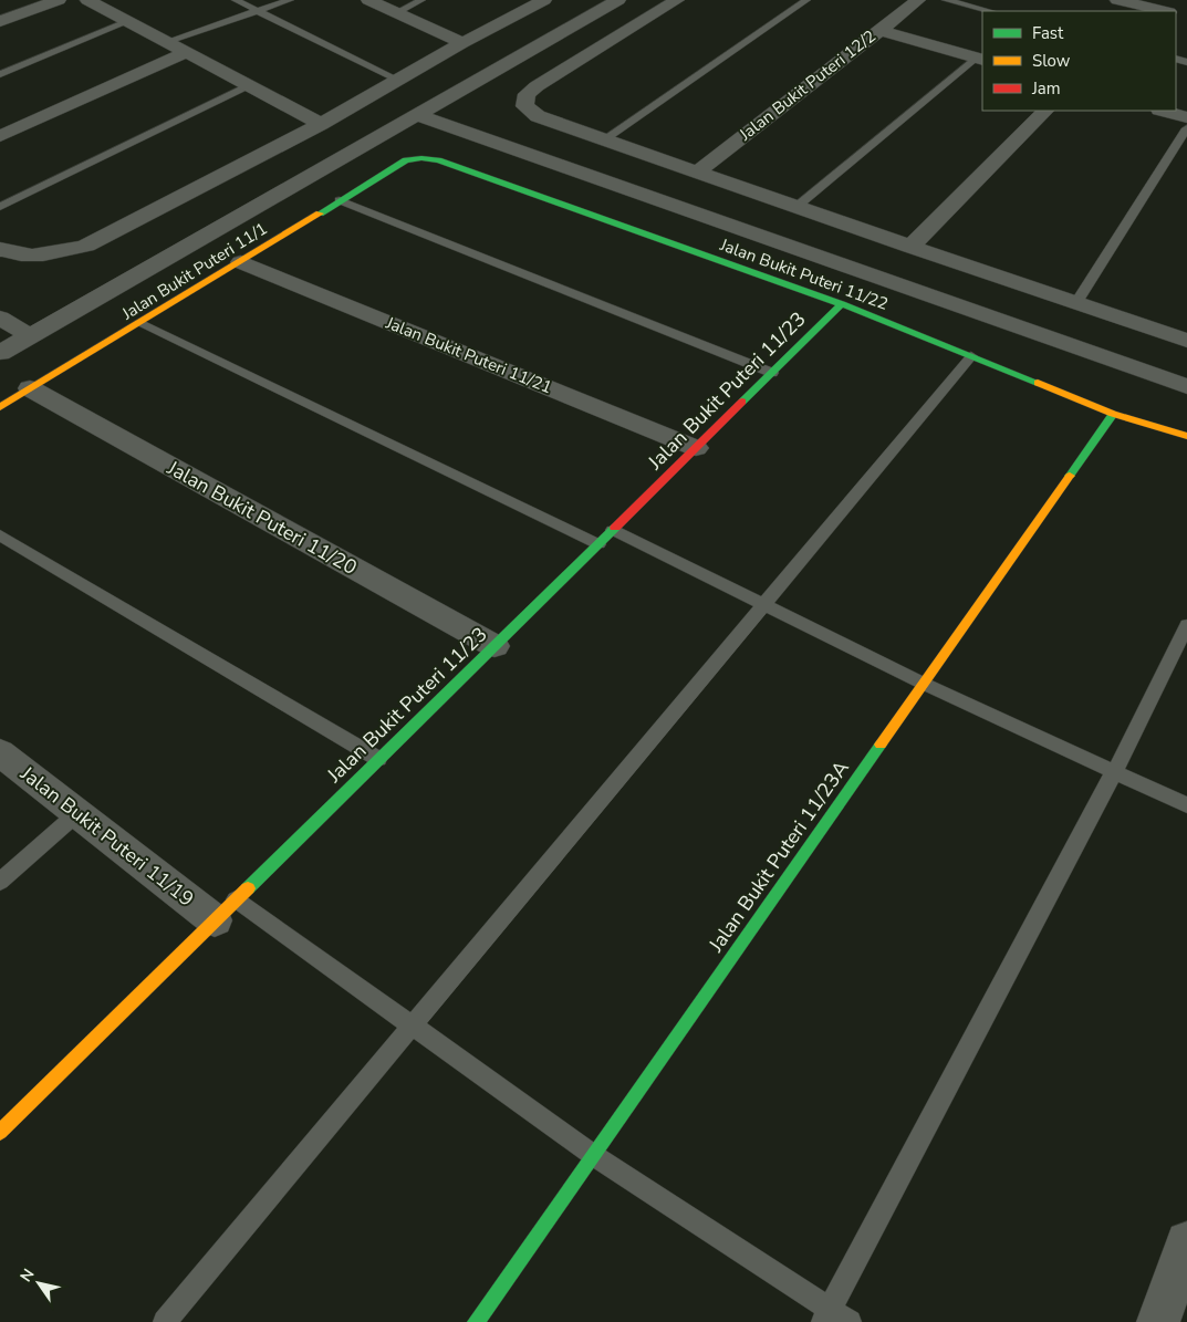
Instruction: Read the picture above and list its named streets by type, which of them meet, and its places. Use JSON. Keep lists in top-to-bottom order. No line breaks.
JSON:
{"streets":{"street":["Jalan Bukit Puteri 12/2","Jalan Bukit Puteri 11/1","Jalan Bukit Puteri 11/22","Jalan Bukit Puteri 11/21","Jalan Bukit Puteri 11/23","Jalan Bukit Puteri 11/20","Jalan Bukit Puteri 11/19","Jalan Bukit Puteri 11/23A"]},"crossings":[["Jalan Bukit Puteri 11/1","Jalan Bukit Puteri 11/22"],["Jalan Bukit Puteri 11/1","Jalan Bukit Puteri 11/21"],["Jalan Bukit Puteri 11/1","Jalan Bukit Puteri 11/20"],["Jalan Bukit Puteri 11/22","Jalan Bukit Puteri 11/23"],["Jalan Bukit Puteri 11/22","Jalan Bukit Puteri 11/23A"],["Jalan Bukit Puteri 11/21","Jalan Bukit Puteri 11/23"],["Jalan Bukit Puteri 11/23","Jalan Bukit Puteri 11/20"],["Jalan Bukit Puteri 11/23","Jalan Bukit Puteri 11/19"]],"legend":["Fast","Slow","Jam"],"north":"top left"}
